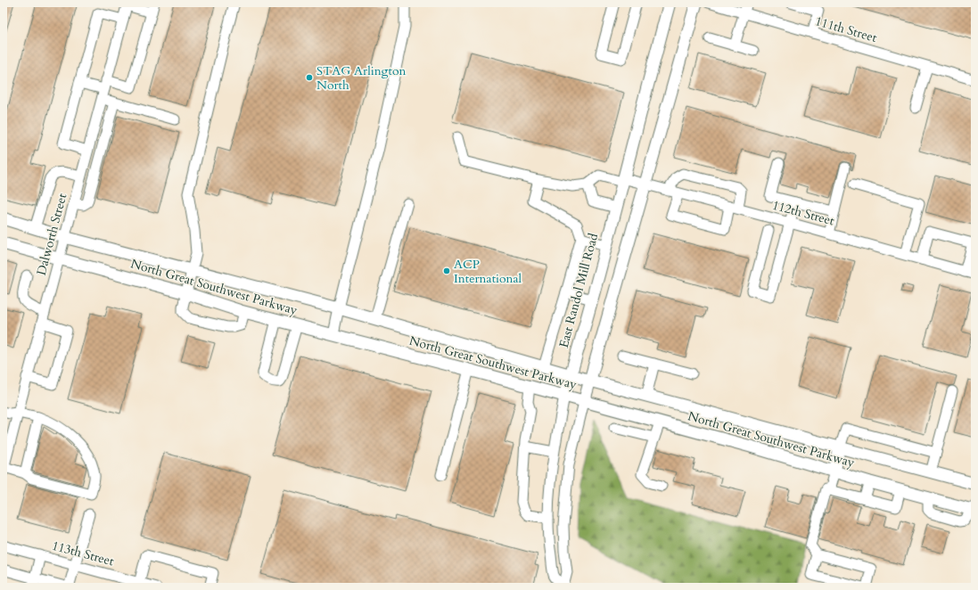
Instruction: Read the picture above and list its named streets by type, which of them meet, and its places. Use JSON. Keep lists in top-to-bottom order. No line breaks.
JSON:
{"streets":{"main road":["North Great Southwest Parkway","East Randol Mill Road"],"street":["111th Street","112th Street","Dalworth Street","113th Street"]},"crossings":[["112th Street","East Randol Mill Road"],["Dalworth Street","North Great Southwest Parkway"],["North Great Southwest Parkway","East Randol Mill Road"]],"places":["STAG Arlington North","ACP International"]}
